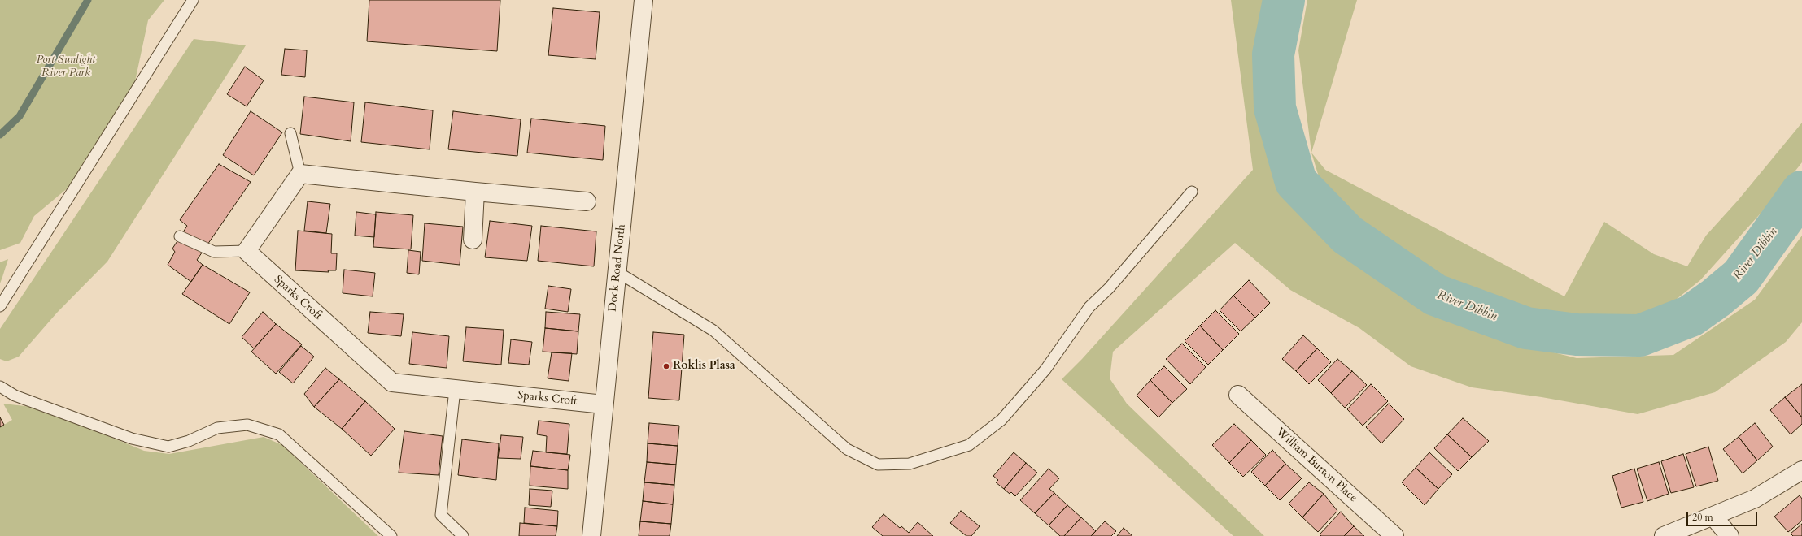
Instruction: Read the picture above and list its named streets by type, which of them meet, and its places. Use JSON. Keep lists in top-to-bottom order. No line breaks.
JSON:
{"streets":{"street":["Dock Road North","Sparks Croft","William Burton Place"]},"crossings":[["Dock Road North","Sparks Croft"]],"water":["River Dibbin"],"parks":["Port Sunlight River Park"],"places":["Roklis Plasa"],"scale_bar":"20 m"}
